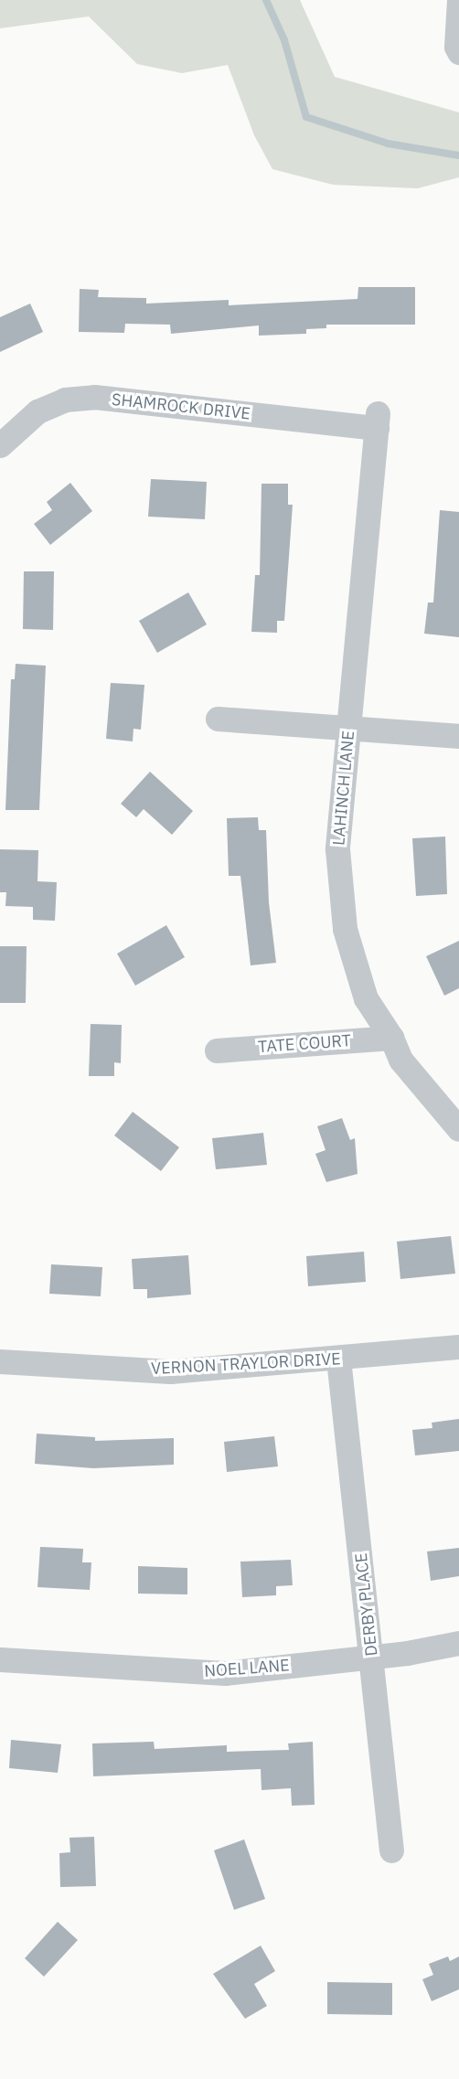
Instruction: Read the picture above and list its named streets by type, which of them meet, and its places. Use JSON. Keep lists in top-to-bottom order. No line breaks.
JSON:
{"streets":{"street":["SHAMROCK DRIVE","LAHINCH LANE","TATE COURT","VERNON TRAYLOR DRIVE","DERBY PLACE","NOEL LANE"]},"crossings":[["SHAMROCK DRIVE","LAHINCH LANE"],["LAHINCH LANE","TATE COURT"],["VERNON TRAYLOR DRIVE","DERBY PLACE"],["DERBY PLACE","NOEL LANE"]]}
